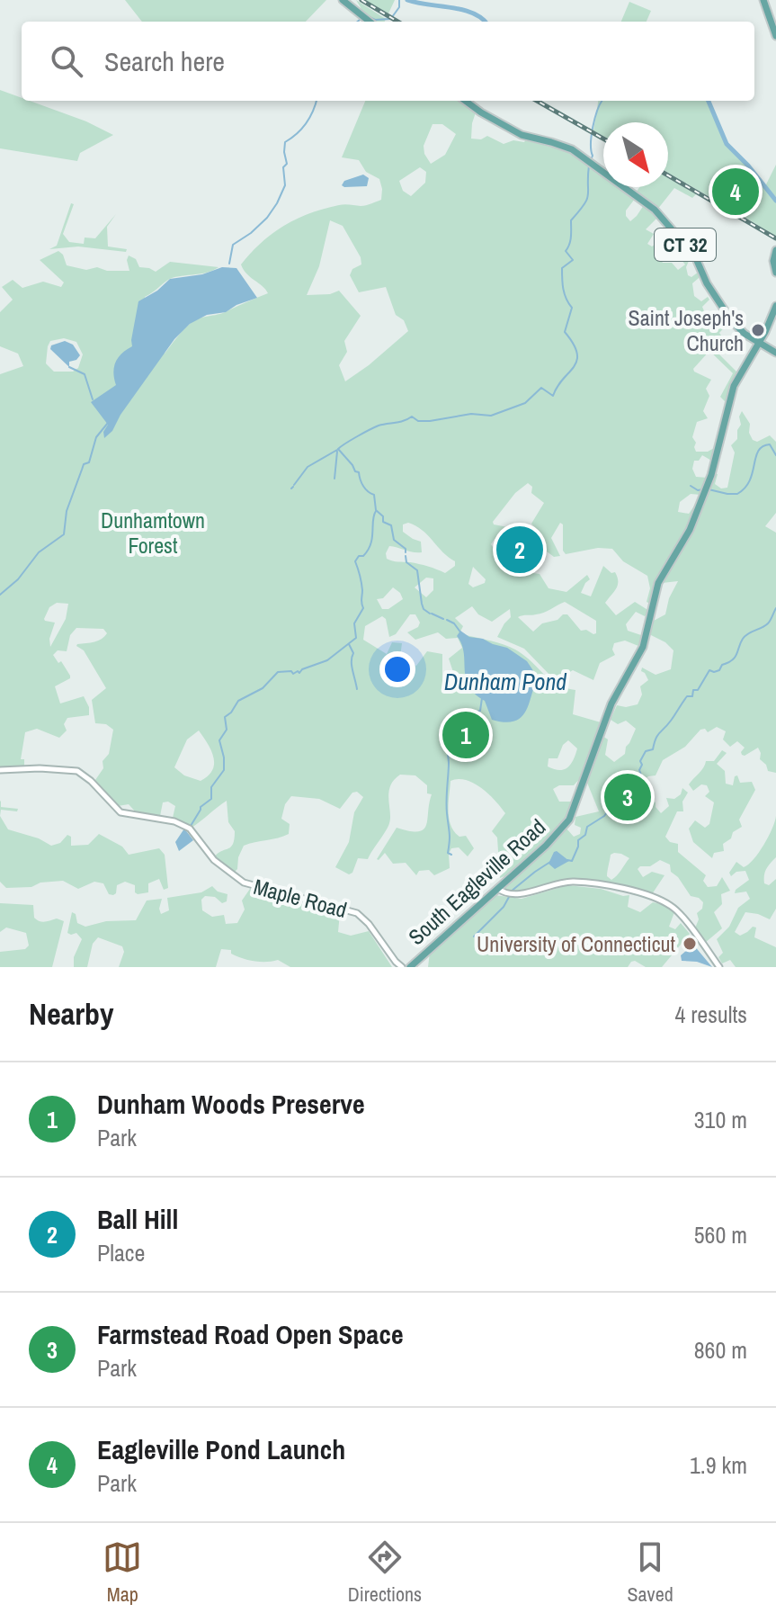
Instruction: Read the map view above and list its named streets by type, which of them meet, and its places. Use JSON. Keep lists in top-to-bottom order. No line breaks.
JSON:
{"streets":{"main road":["CT 32","South Eagleville Road"],"street":["Maple Road"]},"crossings":[["CT 32","South Eagleville Road"]],"water":["Dunham Pond"],"parks":["Dunhamtown Forest"],"places":["Saint Joseph's Church","University of Connecticut"],"north":"bottom right","page":{"search":"Search here","pins":["4","2","1","3"],"heading":["Nearby","4 results"],"list":[{"mark":"1","name":"Dunham Woods Preserve","note":"Park","value":"310 m"},{"mark":"2","name":"Ball Hill","note":"Place","value":"560 m"},{"mark":"3","name":"Farmstead Road Open Space","note":"Park","value":"860 m"},{"mark":"4","name":"Eagleville Pond Launch","note":"Park","value":"1.9 km"}],"nav":["Map","Directions","Saved"]}}
